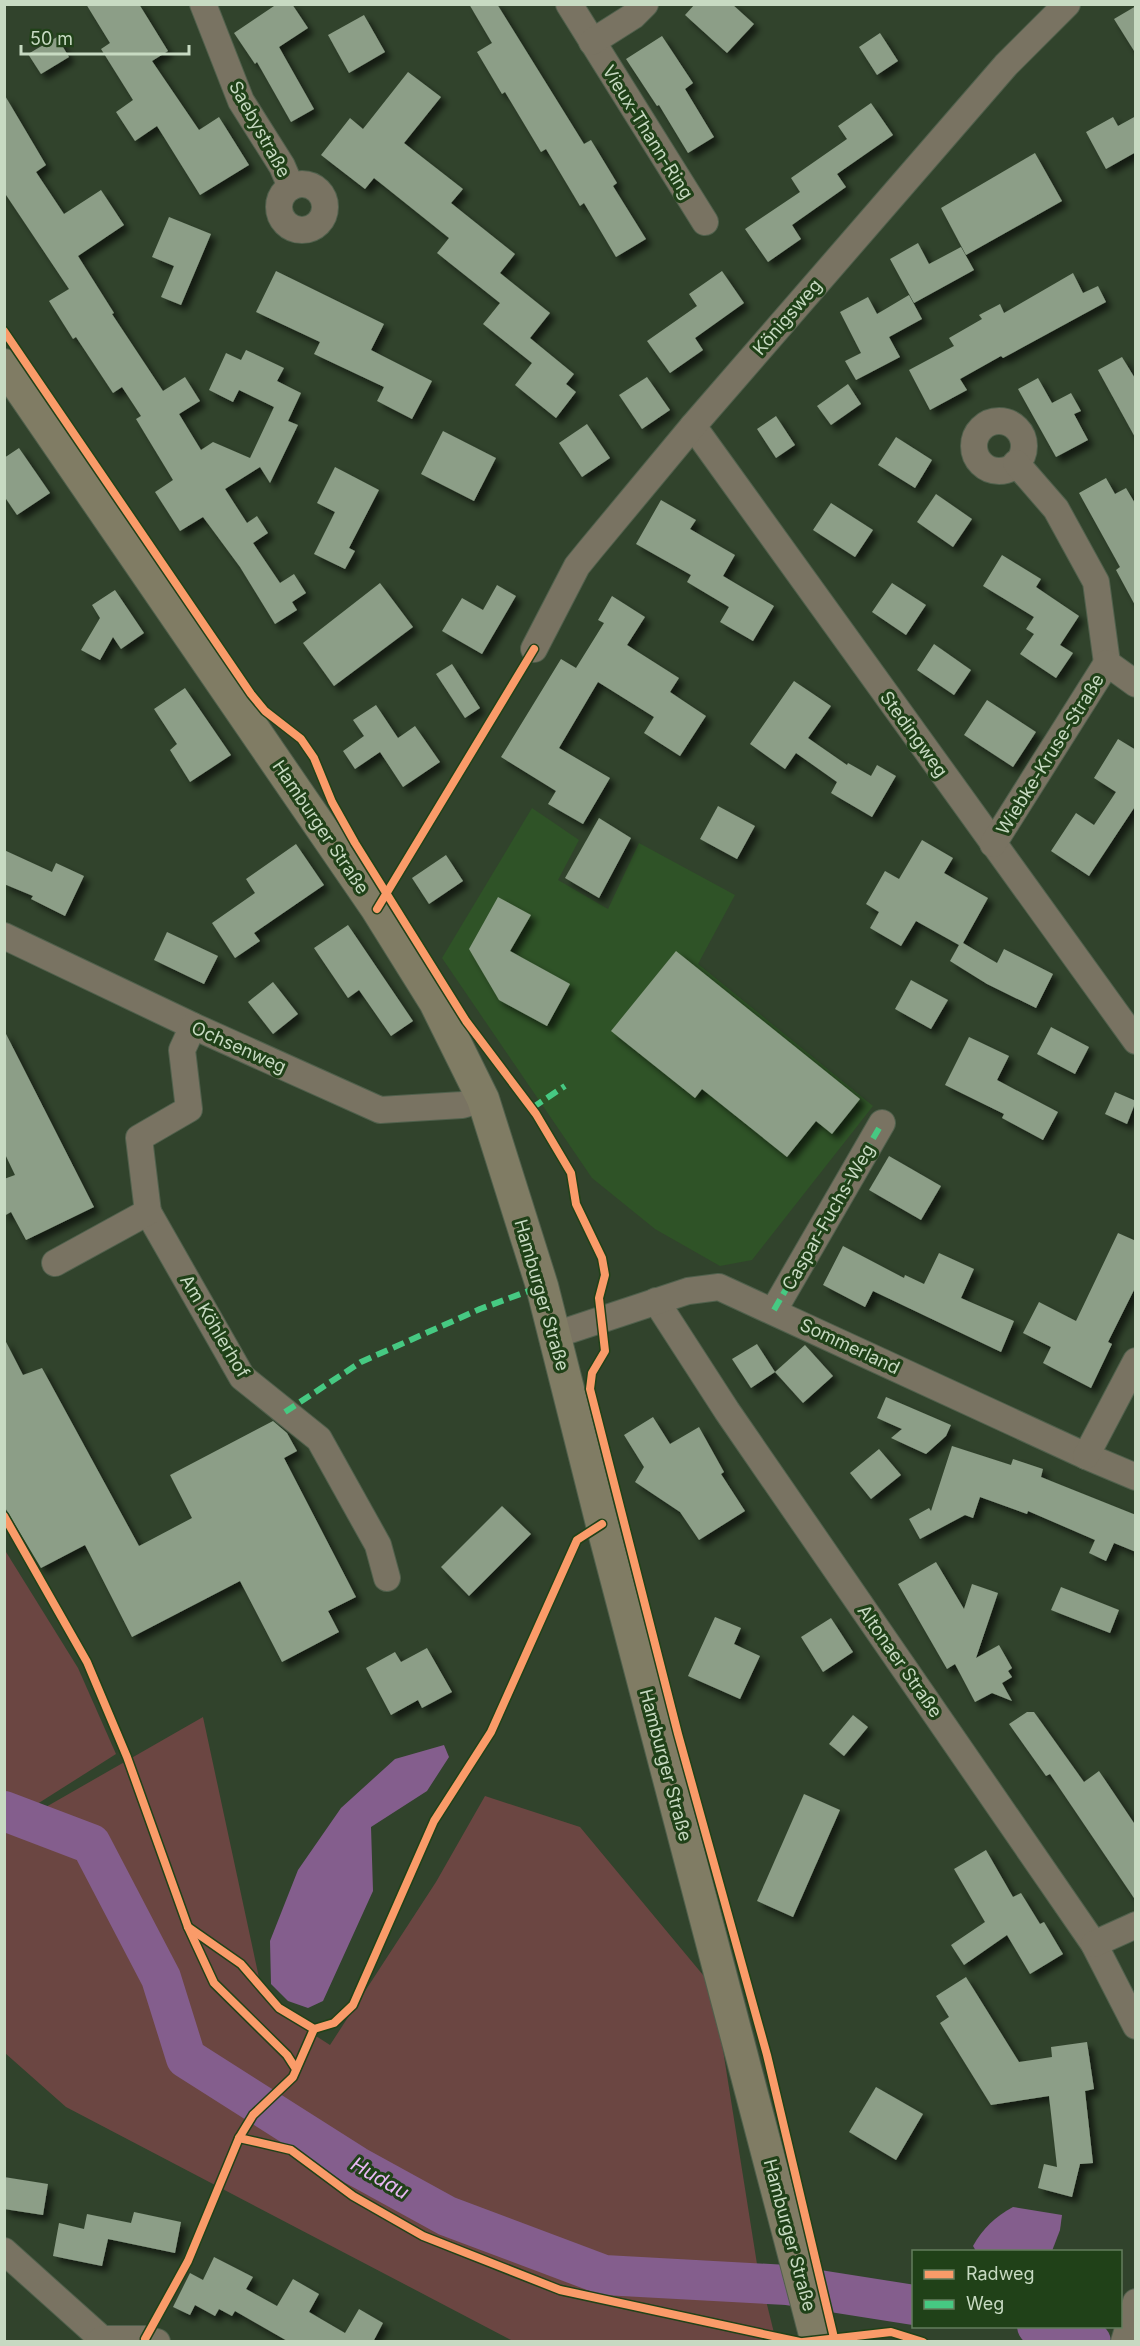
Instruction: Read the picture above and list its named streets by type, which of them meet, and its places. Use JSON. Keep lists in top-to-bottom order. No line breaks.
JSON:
{"streets":{"main road":["Hamburger Straße"],"street":["Saebystraße","Vieux-Thann-Ring","Königsweg","Stedingweg","Wiebke-Kruse-Straße","Ochsenweg","Caspar-Fuchs-Weg","Am Köhlerhof","Sommerland","Altonaer Straße"]},"crossings":[["Königsweg","Stedingweg"],["Stedingweg","Wiebke-Kruse-Straße"],["Hamburger Straße","Ochsenweg"],["Hamburger Straße","Sommerland"],["Ochsenweg","Am Köhlerhof"],["Caspar-Fuchs-Weg","Sommerland"],["Sommerland","Altonaer Straße"]],"water":["Hudau"],"legend":["Radweg","Weg"],"scale_bar":"50 m"}
